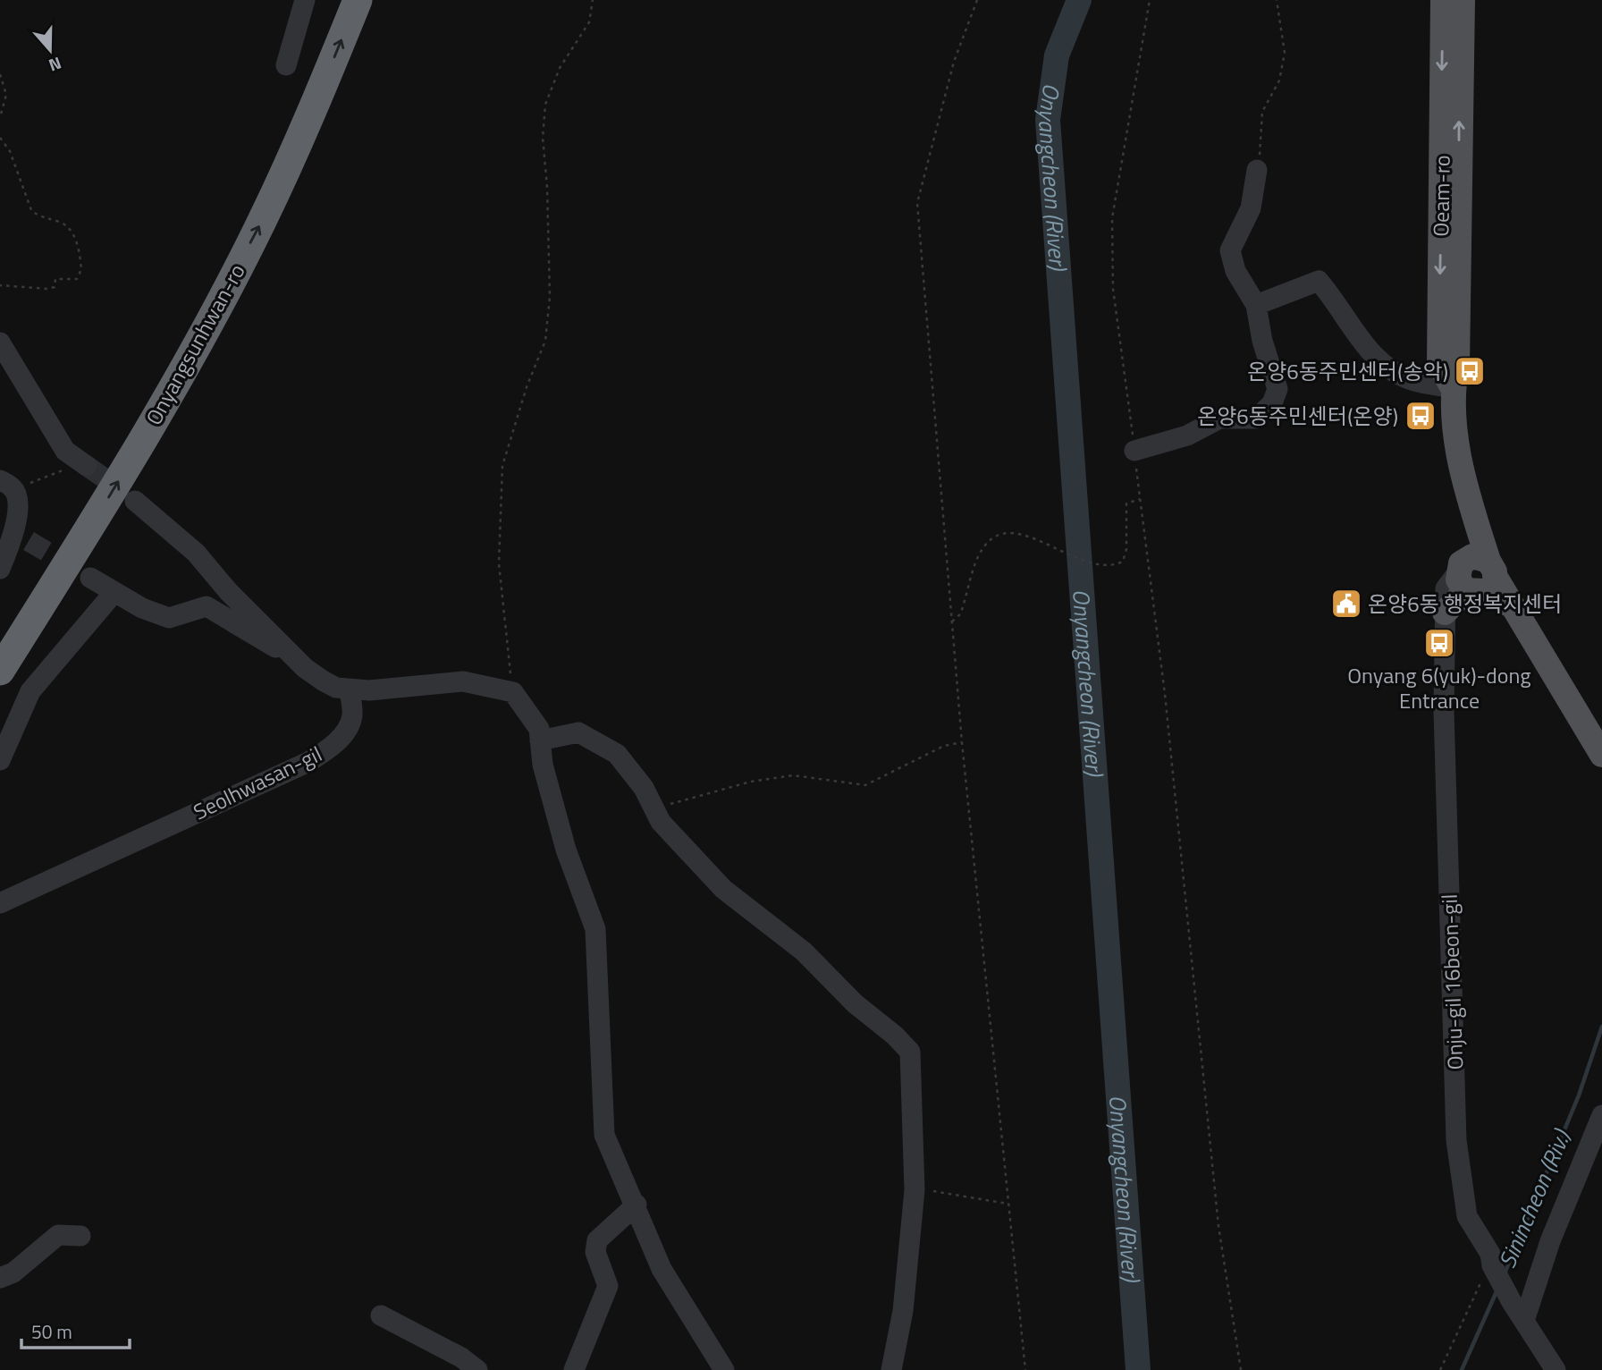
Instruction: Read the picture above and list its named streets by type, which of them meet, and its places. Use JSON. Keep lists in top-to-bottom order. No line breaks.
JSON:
{"streets":{"highway":["Onyangsunhwan-ro"],"main road":["Oeam-ro"],"street":["Seolhwasan-gil","Onju-gil 16beon-gil"]},"water":["Onyangcheon (River)","Sinincheon (Riv.)"],"places":{"bus stop":["온양6동주민센터(송악)","온양6동주민센터(온양)","Onyang 6(yuk)-dong Entrance"],"public building":["온양6동 행정복지센터"]},"scale_bar":"50 m","north":"bottom"}
